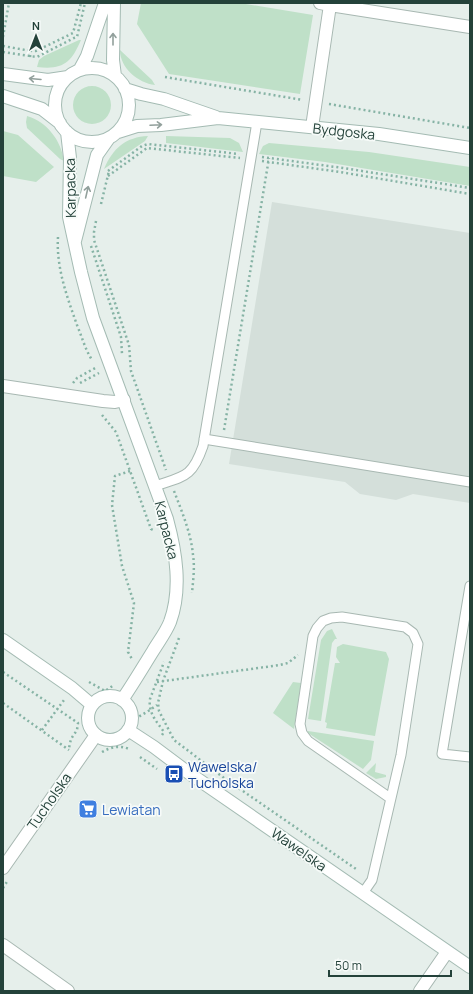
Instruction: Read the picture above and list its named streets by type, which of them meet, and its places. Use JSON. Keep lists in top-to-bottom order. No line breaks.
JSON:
{"streets":{"street":["Bydgoska","Karpacka","Tucholska","Wawelska"]},"crossings":[["Bydgoska","Karpacka"],["Karpacka","Tucholska"],["Karpacka","Wawelska"],["Tucholska","Wawelska"]],"places":{"bus stop":["Wawelska/ Tucholska"],"supermarket":["Lewiatan"]},"scale_bar":"50 m","north":"top"}
